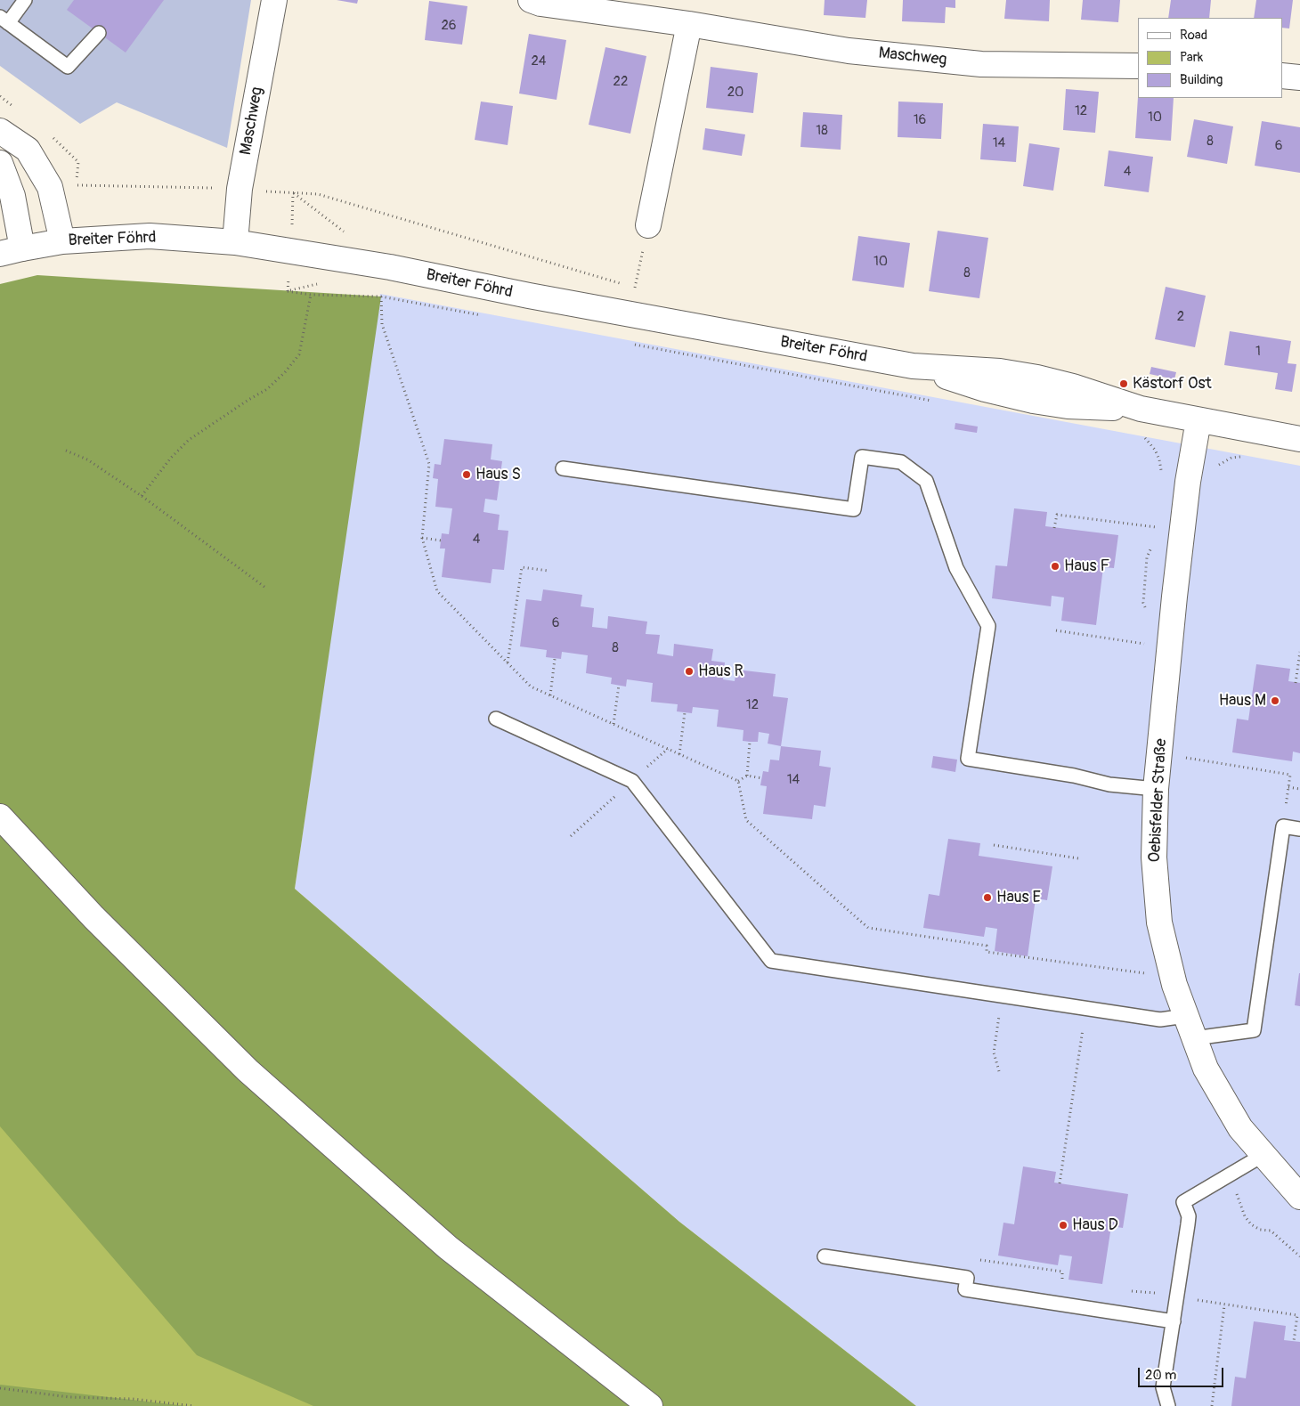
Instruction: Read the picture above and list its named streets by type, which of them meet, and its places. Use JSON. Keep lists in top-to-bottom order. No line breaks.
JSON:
{"streets":{"street":["Maschweg","Breiter Föhrd","Oebisfelder Straße"]},"crossings":[["Maschweg","Breiter Föhrd"],["Breiter Föhrd","Oebisfelder Straße"]],"places":["Kästorf Ost","Haus S","Haus F","Haus R","Haus M","Haus E","Haus D"],"house_numbers":["26","24","22","20","12","10","16","18","8","14","6","4","10","8","2","1","4","6","8","12","14"],"legend":["Road","Park","Building"],"scale_bar":"20 m"}
